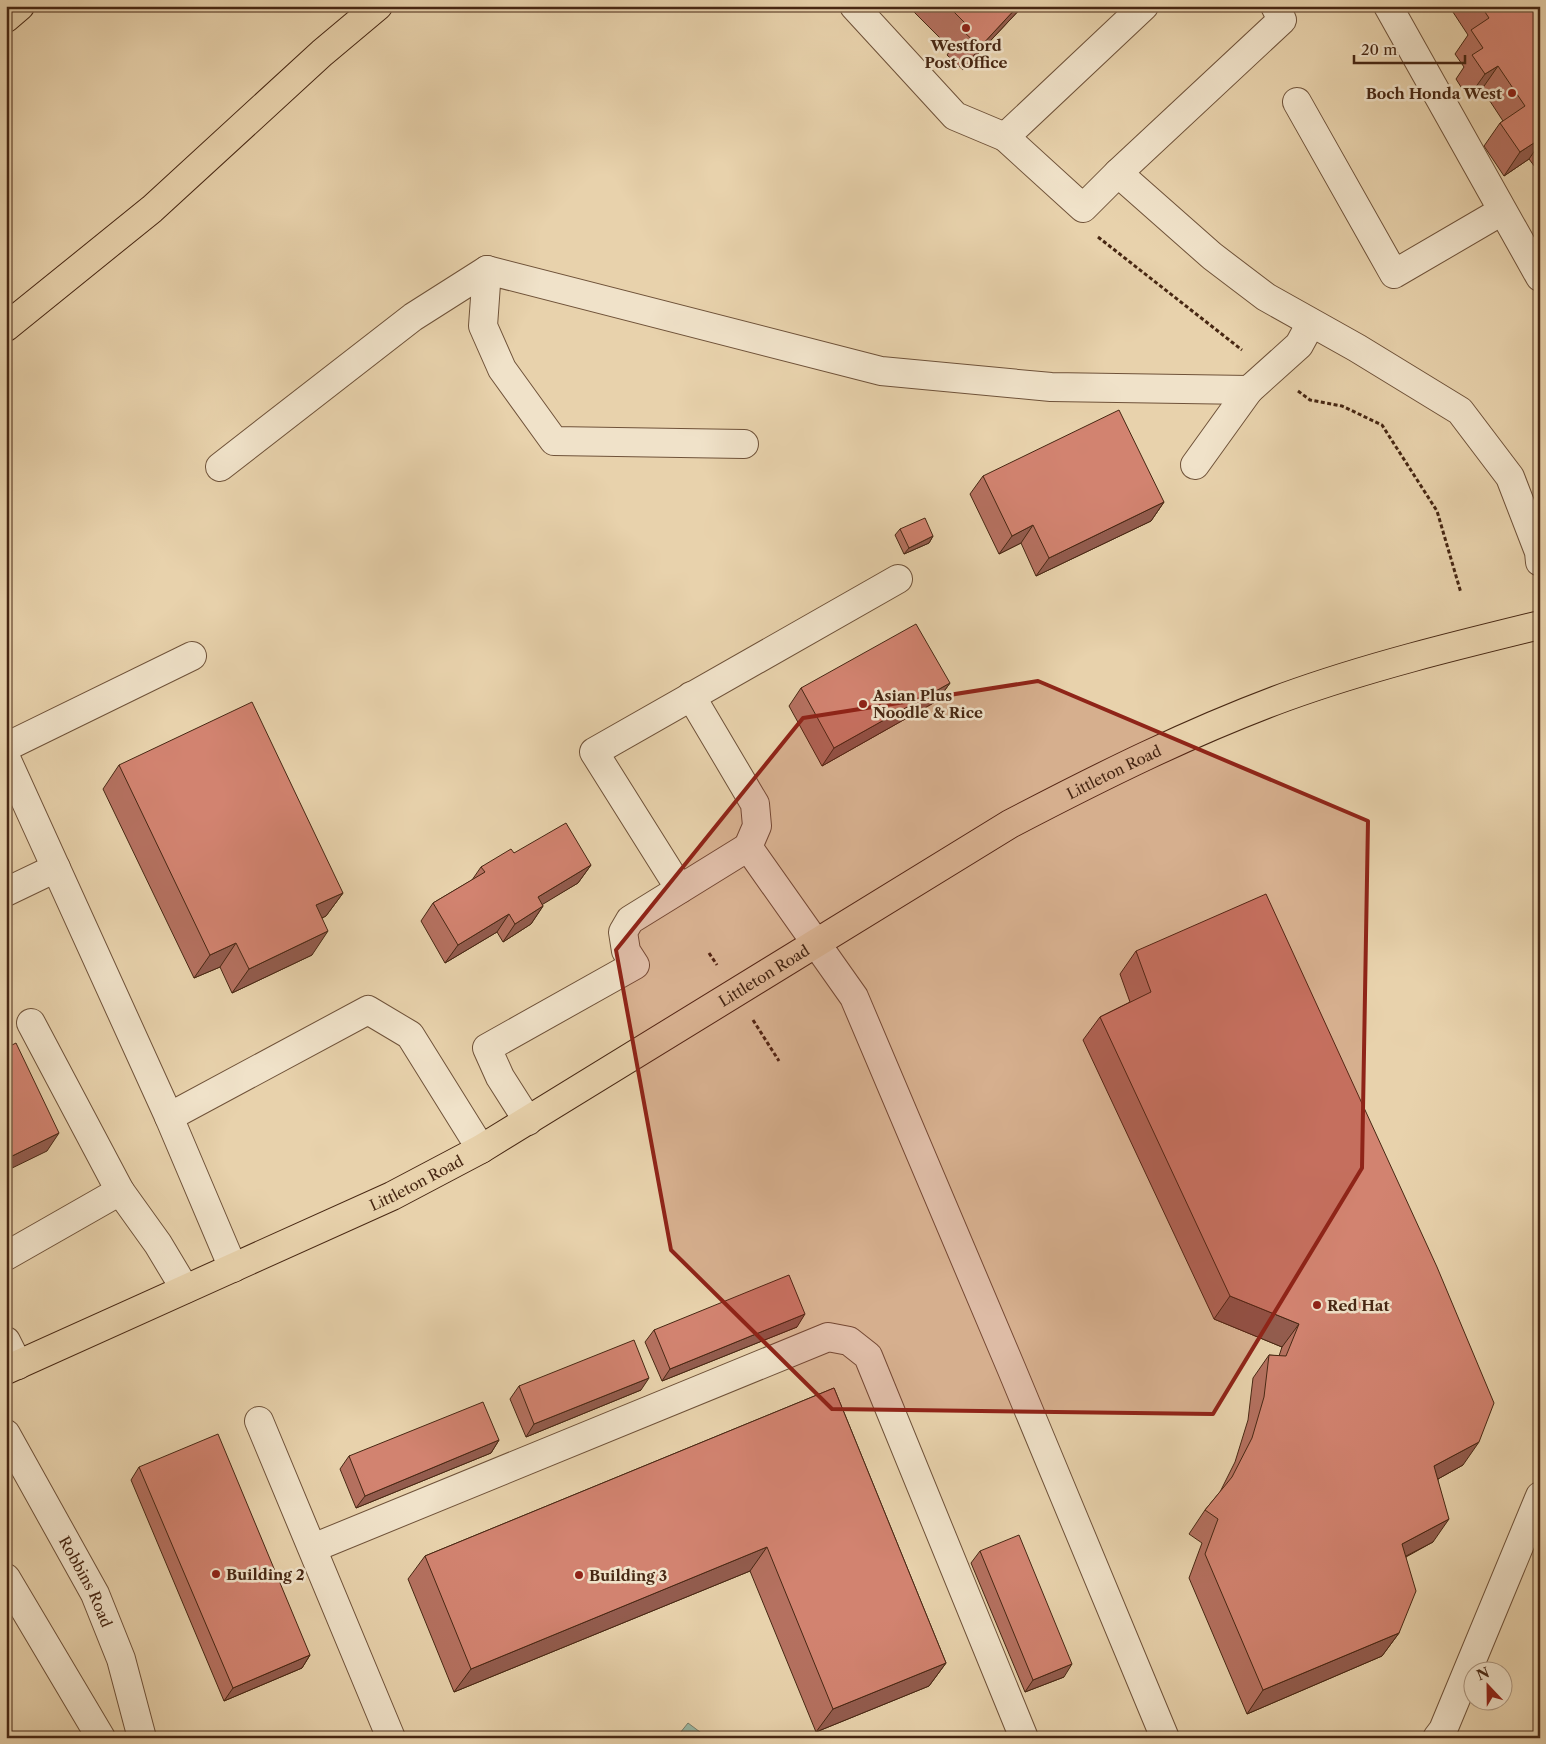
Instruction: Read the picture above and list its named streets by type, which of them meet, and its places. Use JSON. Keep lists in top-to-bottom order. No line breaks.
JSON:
{"streets":{"main road":["Littleton Road"],"lane":["Robbins Road"]},"places":["Westford Post Office","Boch Honda West","Asian Plus Noodle & Rice","Red Hat","Building 2","Building 3"],"scale_bar":"20 m","north":"top"}
